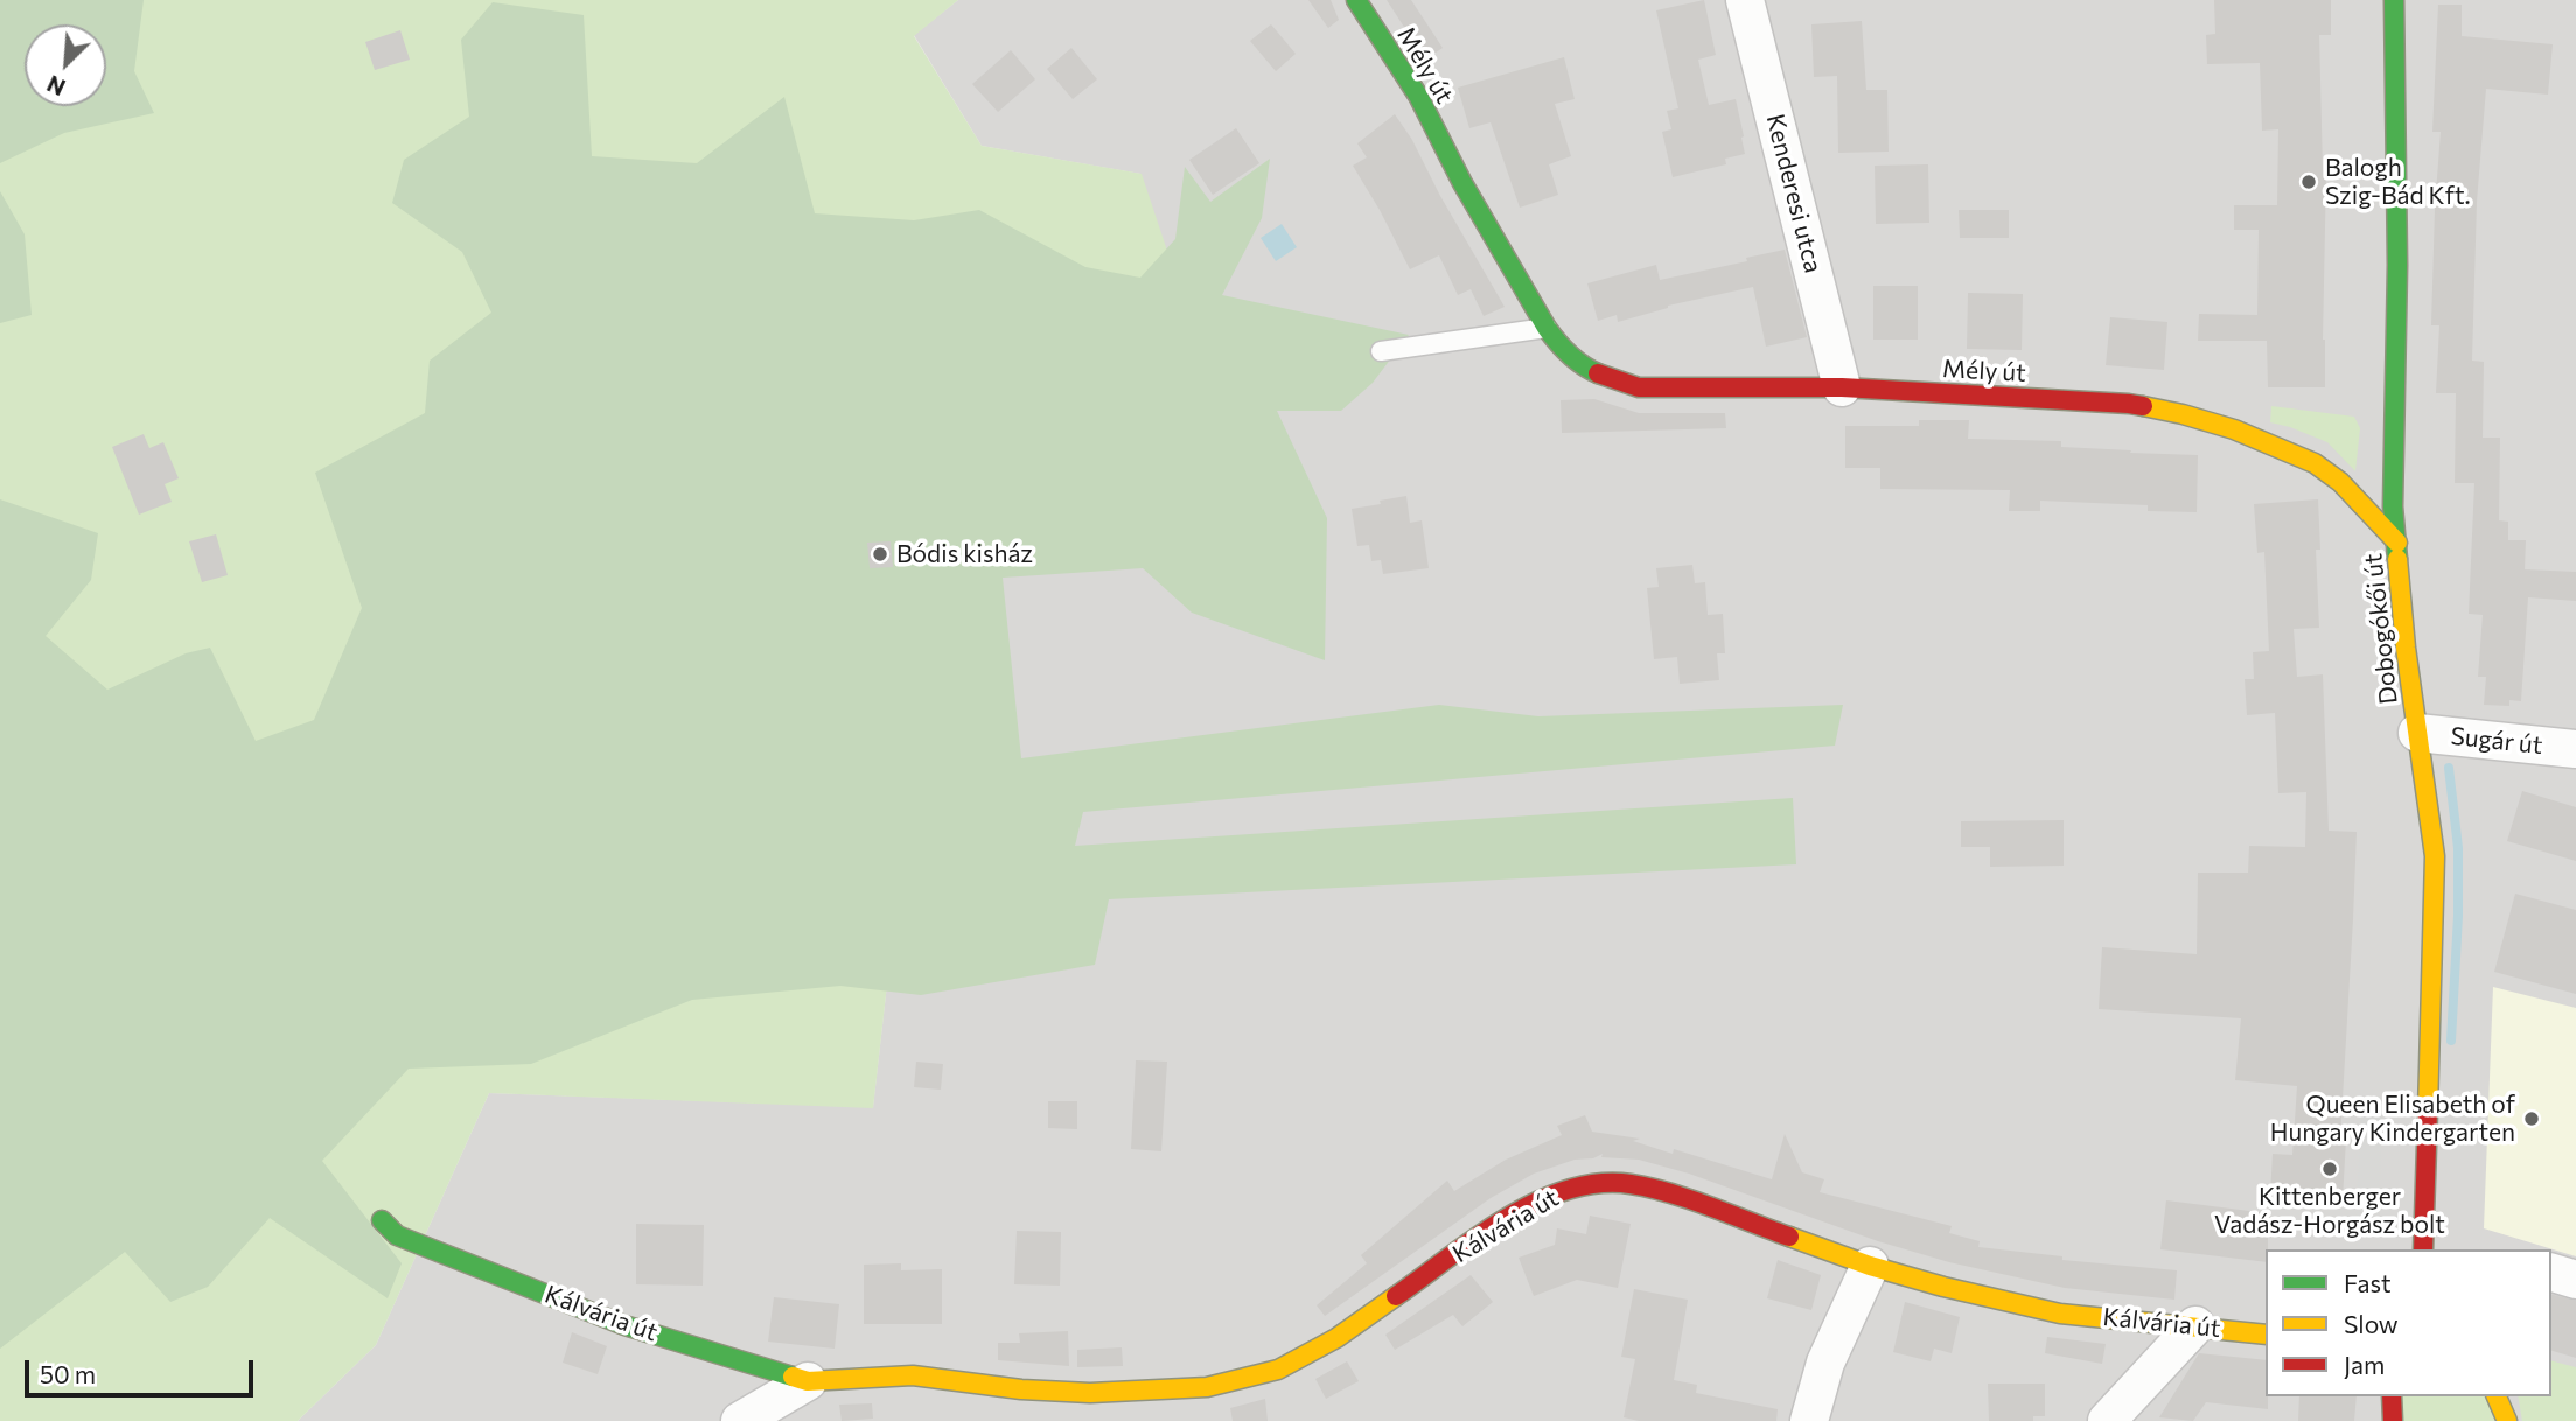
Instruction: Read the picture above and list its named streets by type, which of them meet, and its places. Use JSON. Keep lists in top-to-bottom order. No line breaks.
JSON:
{"streets":{"street":["Mély út","Kenderesi utca","Dobogókői út","Sugár út","Kálvária út"]},"crossings":[["Mély út","Kenderesi utca"],["Mély út","Dobogókői út"],["Dobogókői út","Sugár út"]],"places":["Balogh Szig-Bád Kft.","Bódis kisház","Queen Elisabeth of Hungary Kindergarten","Kittenberger Vadász-Horgász bolt"],"legend":["Fast","Slow","Jam"],"scale_bar":"50 m","north":"bottom left"}
